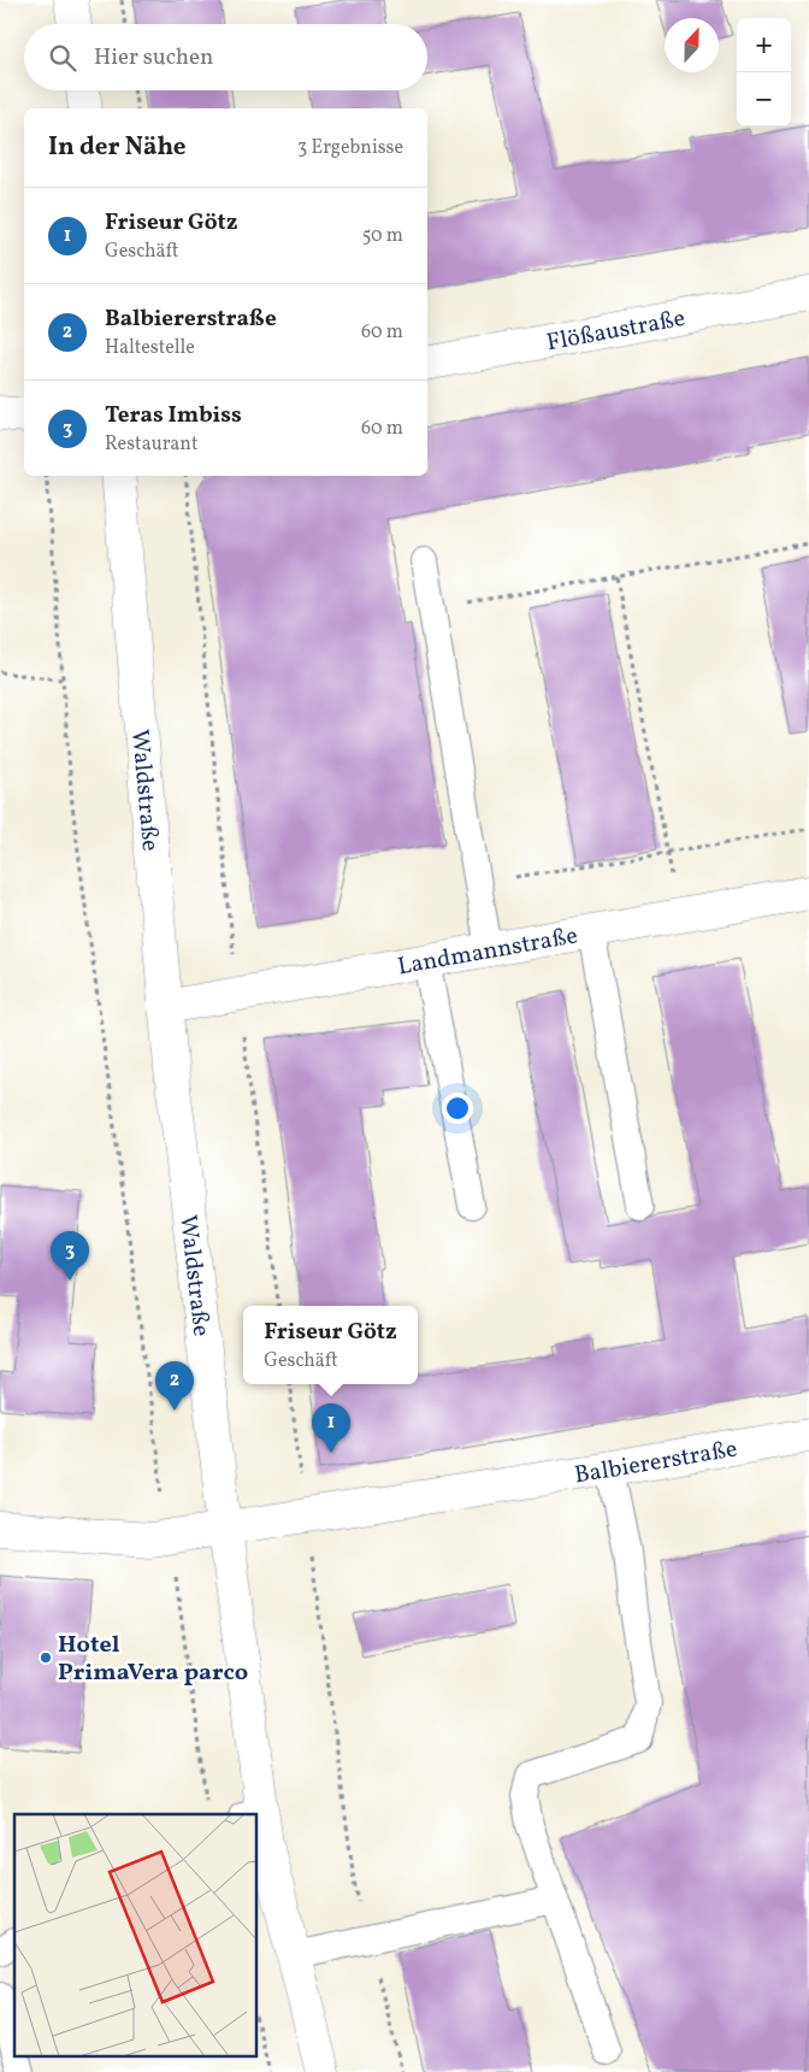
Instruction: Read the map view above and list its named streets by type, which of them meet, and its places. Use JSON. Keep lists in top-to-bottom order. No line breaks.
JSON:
{"streets":{"street":["Flößaustraße","Waldstraße","Landmannstraße","Balbiererstraße"]},"crossings":[["Waldstraße","Landmannstraße"],["Waldstraße","Balbiererstraße"]],"places":["Hotel PrimaVera parco"],"north":"top","page":{"map_buttons":["+","−"],"search":"Hier suchen","heading":["In der Nähe","3 Ergebnisse"],"list":[{"mark":"1","name":"Friseur Götz","note":"Geschäft","value":"50 m"},{"mark":"2","name":"Balbiererstraße","note":"Haltestelle","value":"60 m"},{"mark":"3","name":"Teras Imbiss","note":"Restaurant","value":"60 m"}],"pins":["3","2","1"],"popup":["Friseur Götz","Geschäft"]}}
